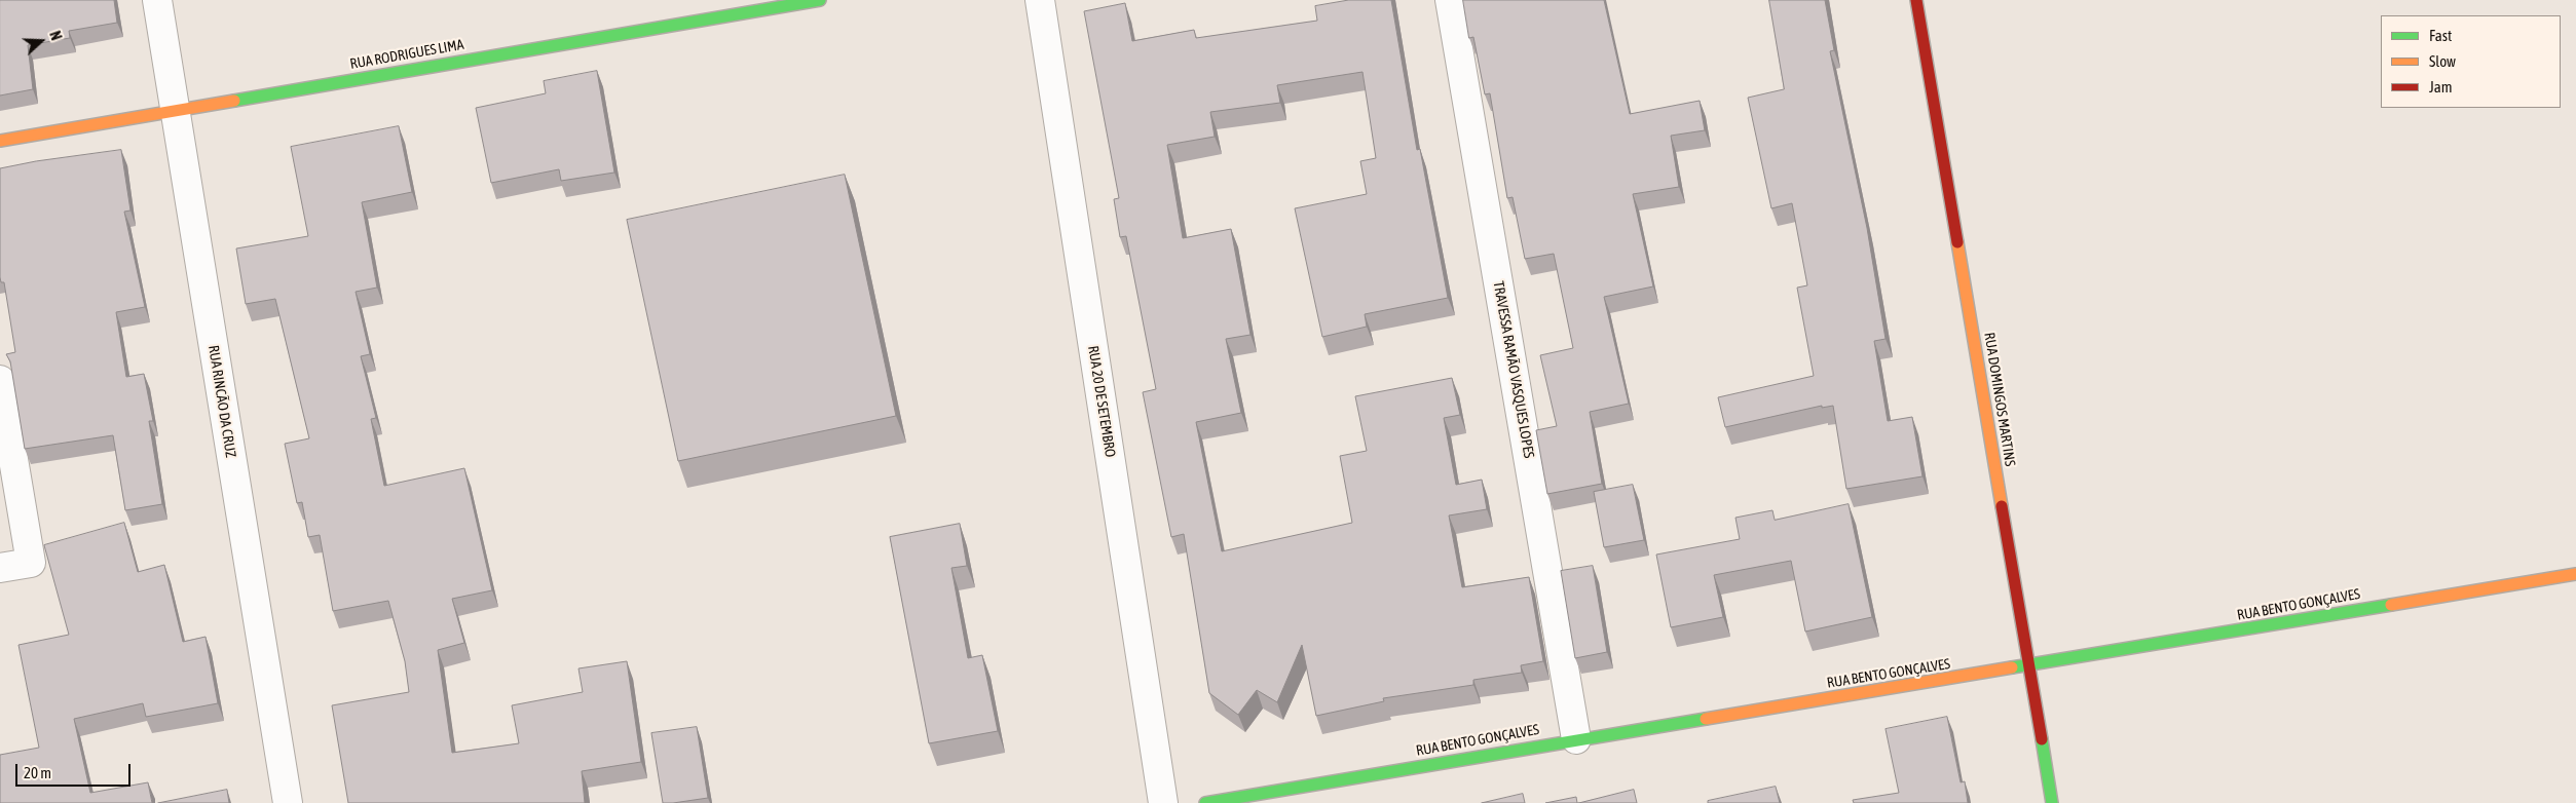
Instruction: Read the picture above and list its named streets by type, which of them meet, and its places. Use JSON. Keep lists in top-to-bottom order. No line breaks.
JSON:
{"streets":{"street":["RUA RODRIGUES LIMA","TRAVESSA RAMÃO VASQUES LOPES","RUA DOMINGOS MARTINS","RUA RINCÃO DA CRUZ","RUA 20 DE SETEMBRO","RUA BENTO GONÇALVES"]},"crossings":[["RUA RODRIGUES LIMA","RUA RINCÃO DA CRUZ"],["TRAVESSA RAMÃO VASQUES LOPES","RUA BENTO GONÇALVES"],["RUA DOMINGOS MARTINS","RUA BENTO GONÇALVES"]],"legend":["Fast","Slow","Jam"],"scale_bar":"20 m","north":"right"}
